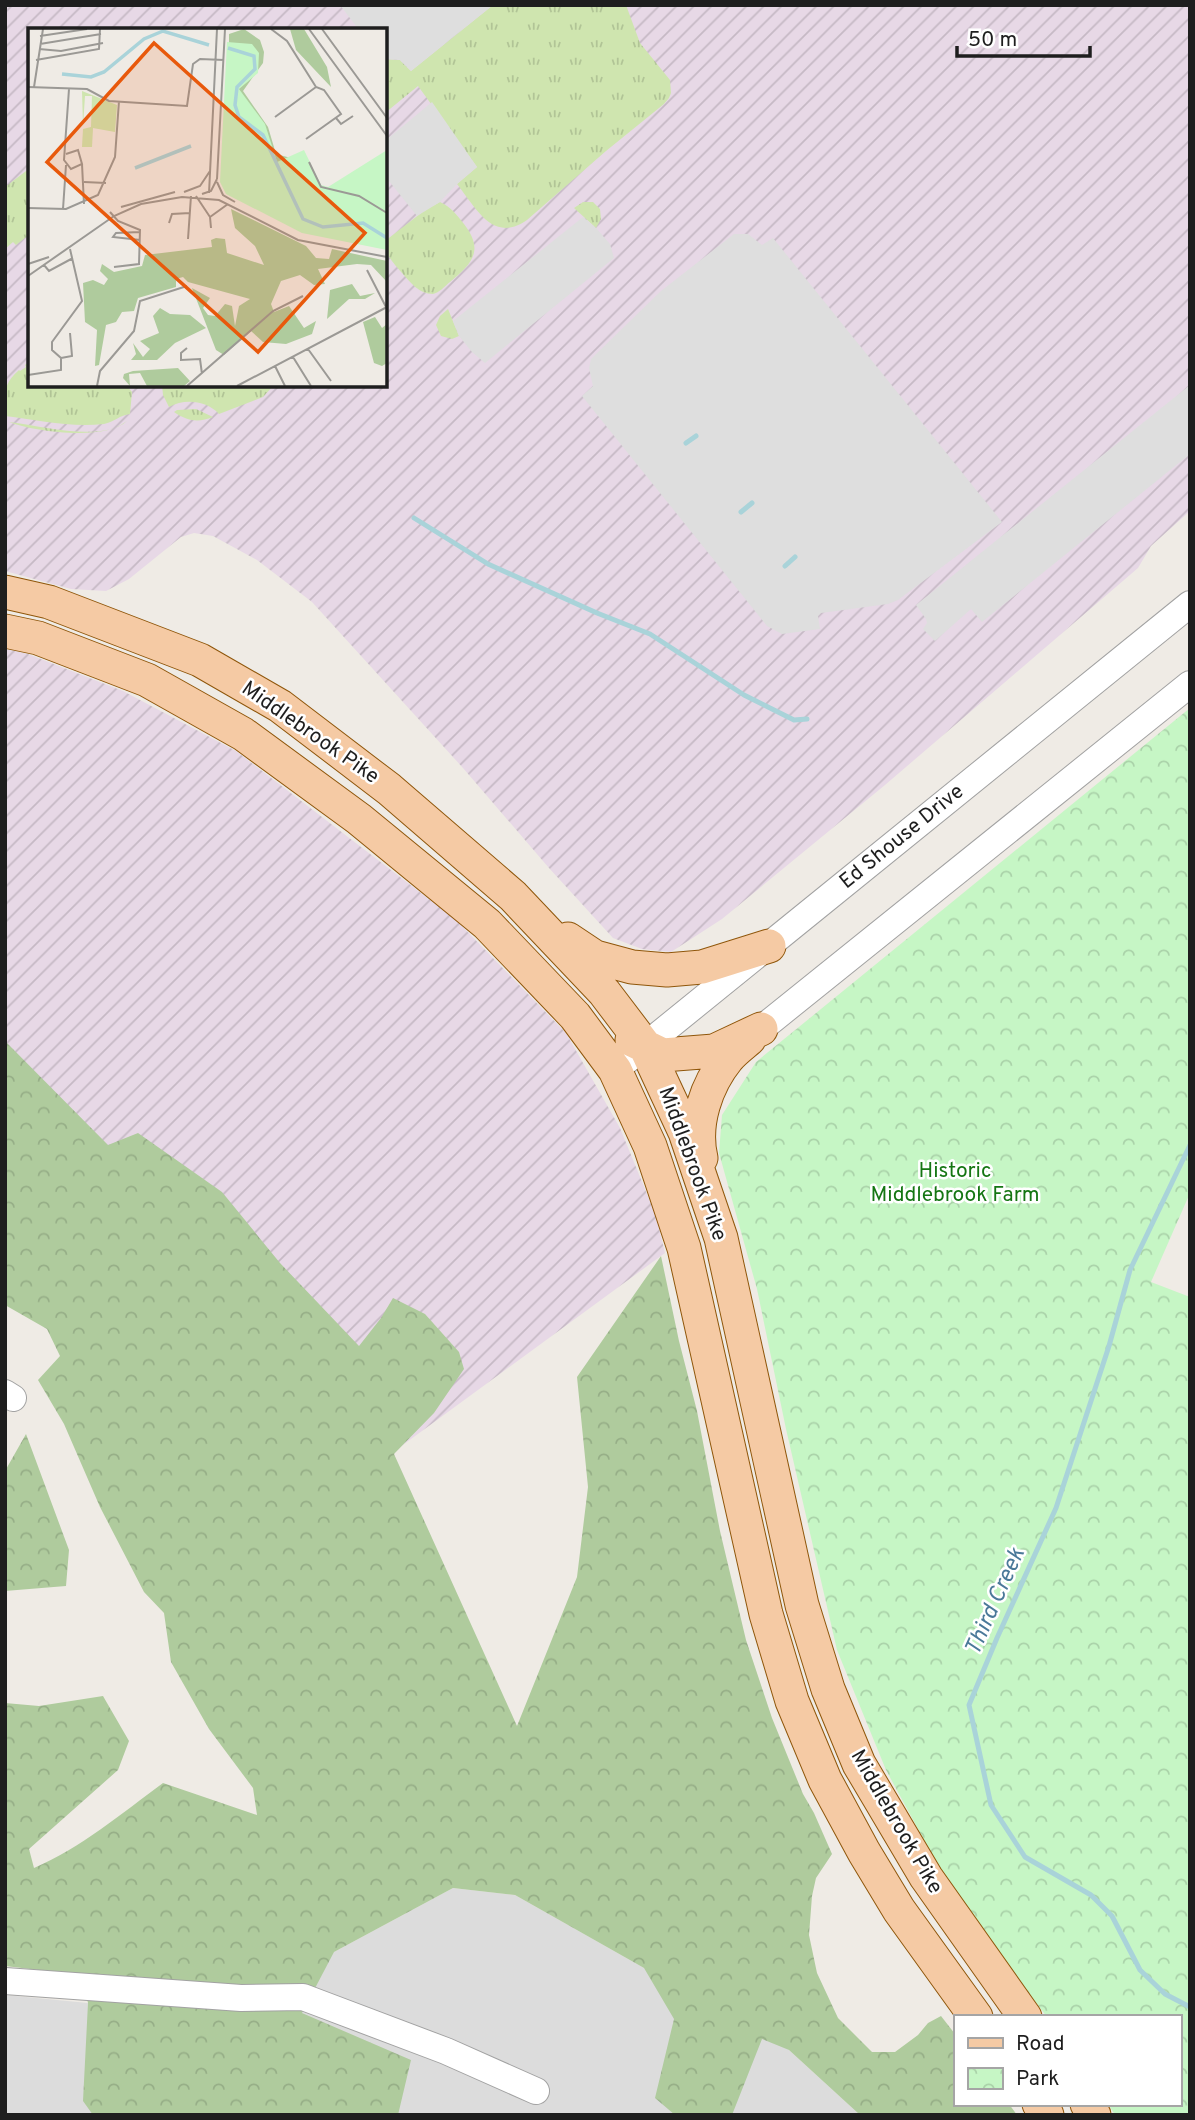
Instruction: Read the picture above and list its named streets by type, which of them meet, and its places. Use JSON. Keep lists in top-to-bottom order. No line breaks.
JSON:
{"streets":{"main road":["Middlebrook Pike"],"street":["Ed Shouse Drive"]},"crossings":[["Middlebrook Pike","Ed Shouse Drive"]],"water":["Third Creek"],"parks":["Historic Middlebrook Farm"],"legend":["Road","Park"],"scale_bar":"50 m"}
